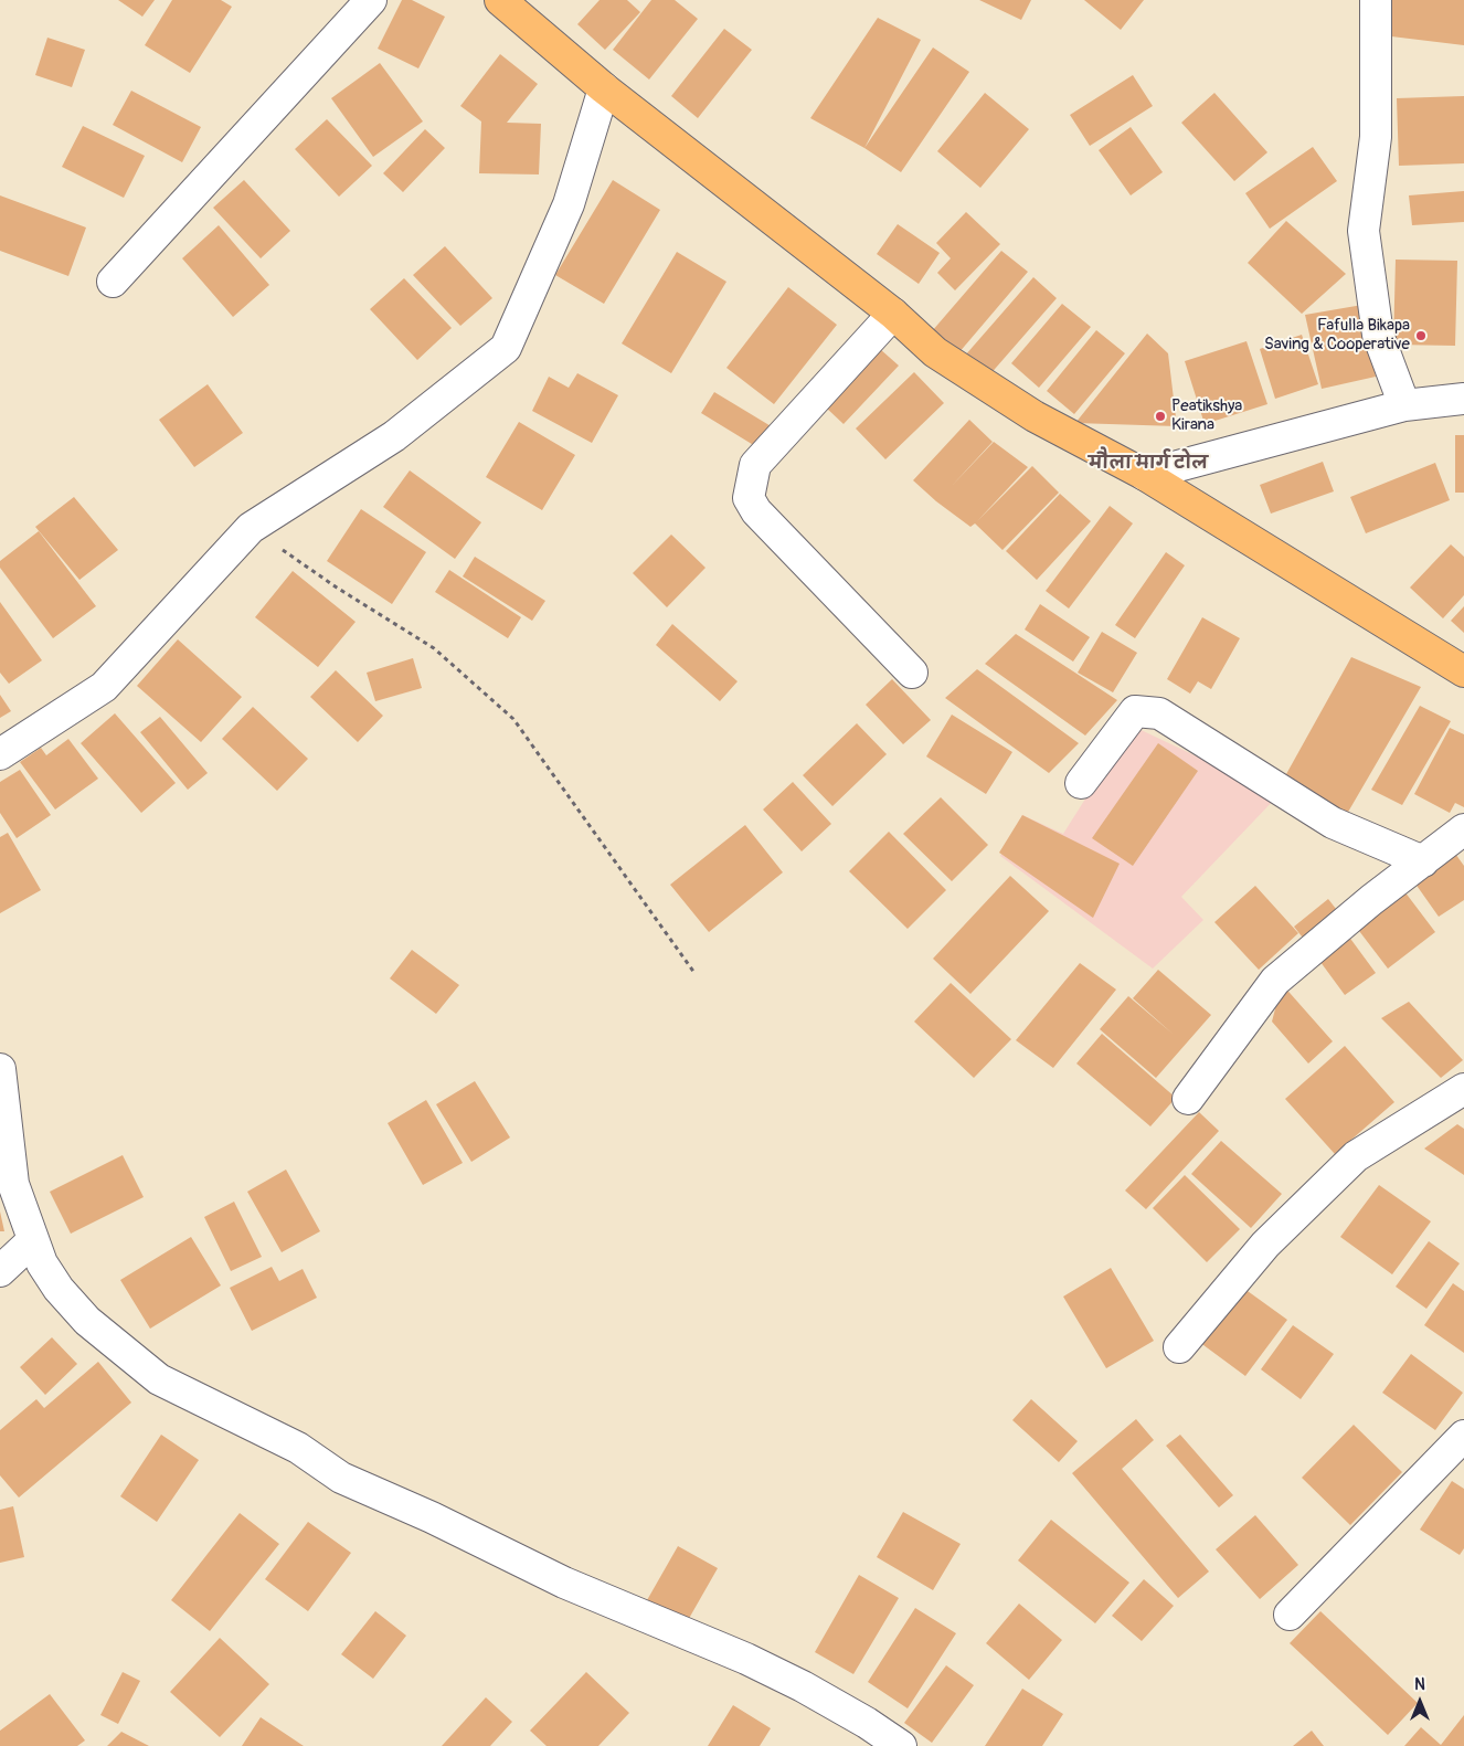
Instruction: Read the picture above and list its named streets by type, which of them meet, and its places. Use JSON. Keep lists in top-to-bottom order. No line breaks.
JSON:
{"districts":["मौला मार्ग टोल"],"places":["Fafulla Bikapa Saving & Cooperative","Peatikshya Kirana"],"north":"top"}
